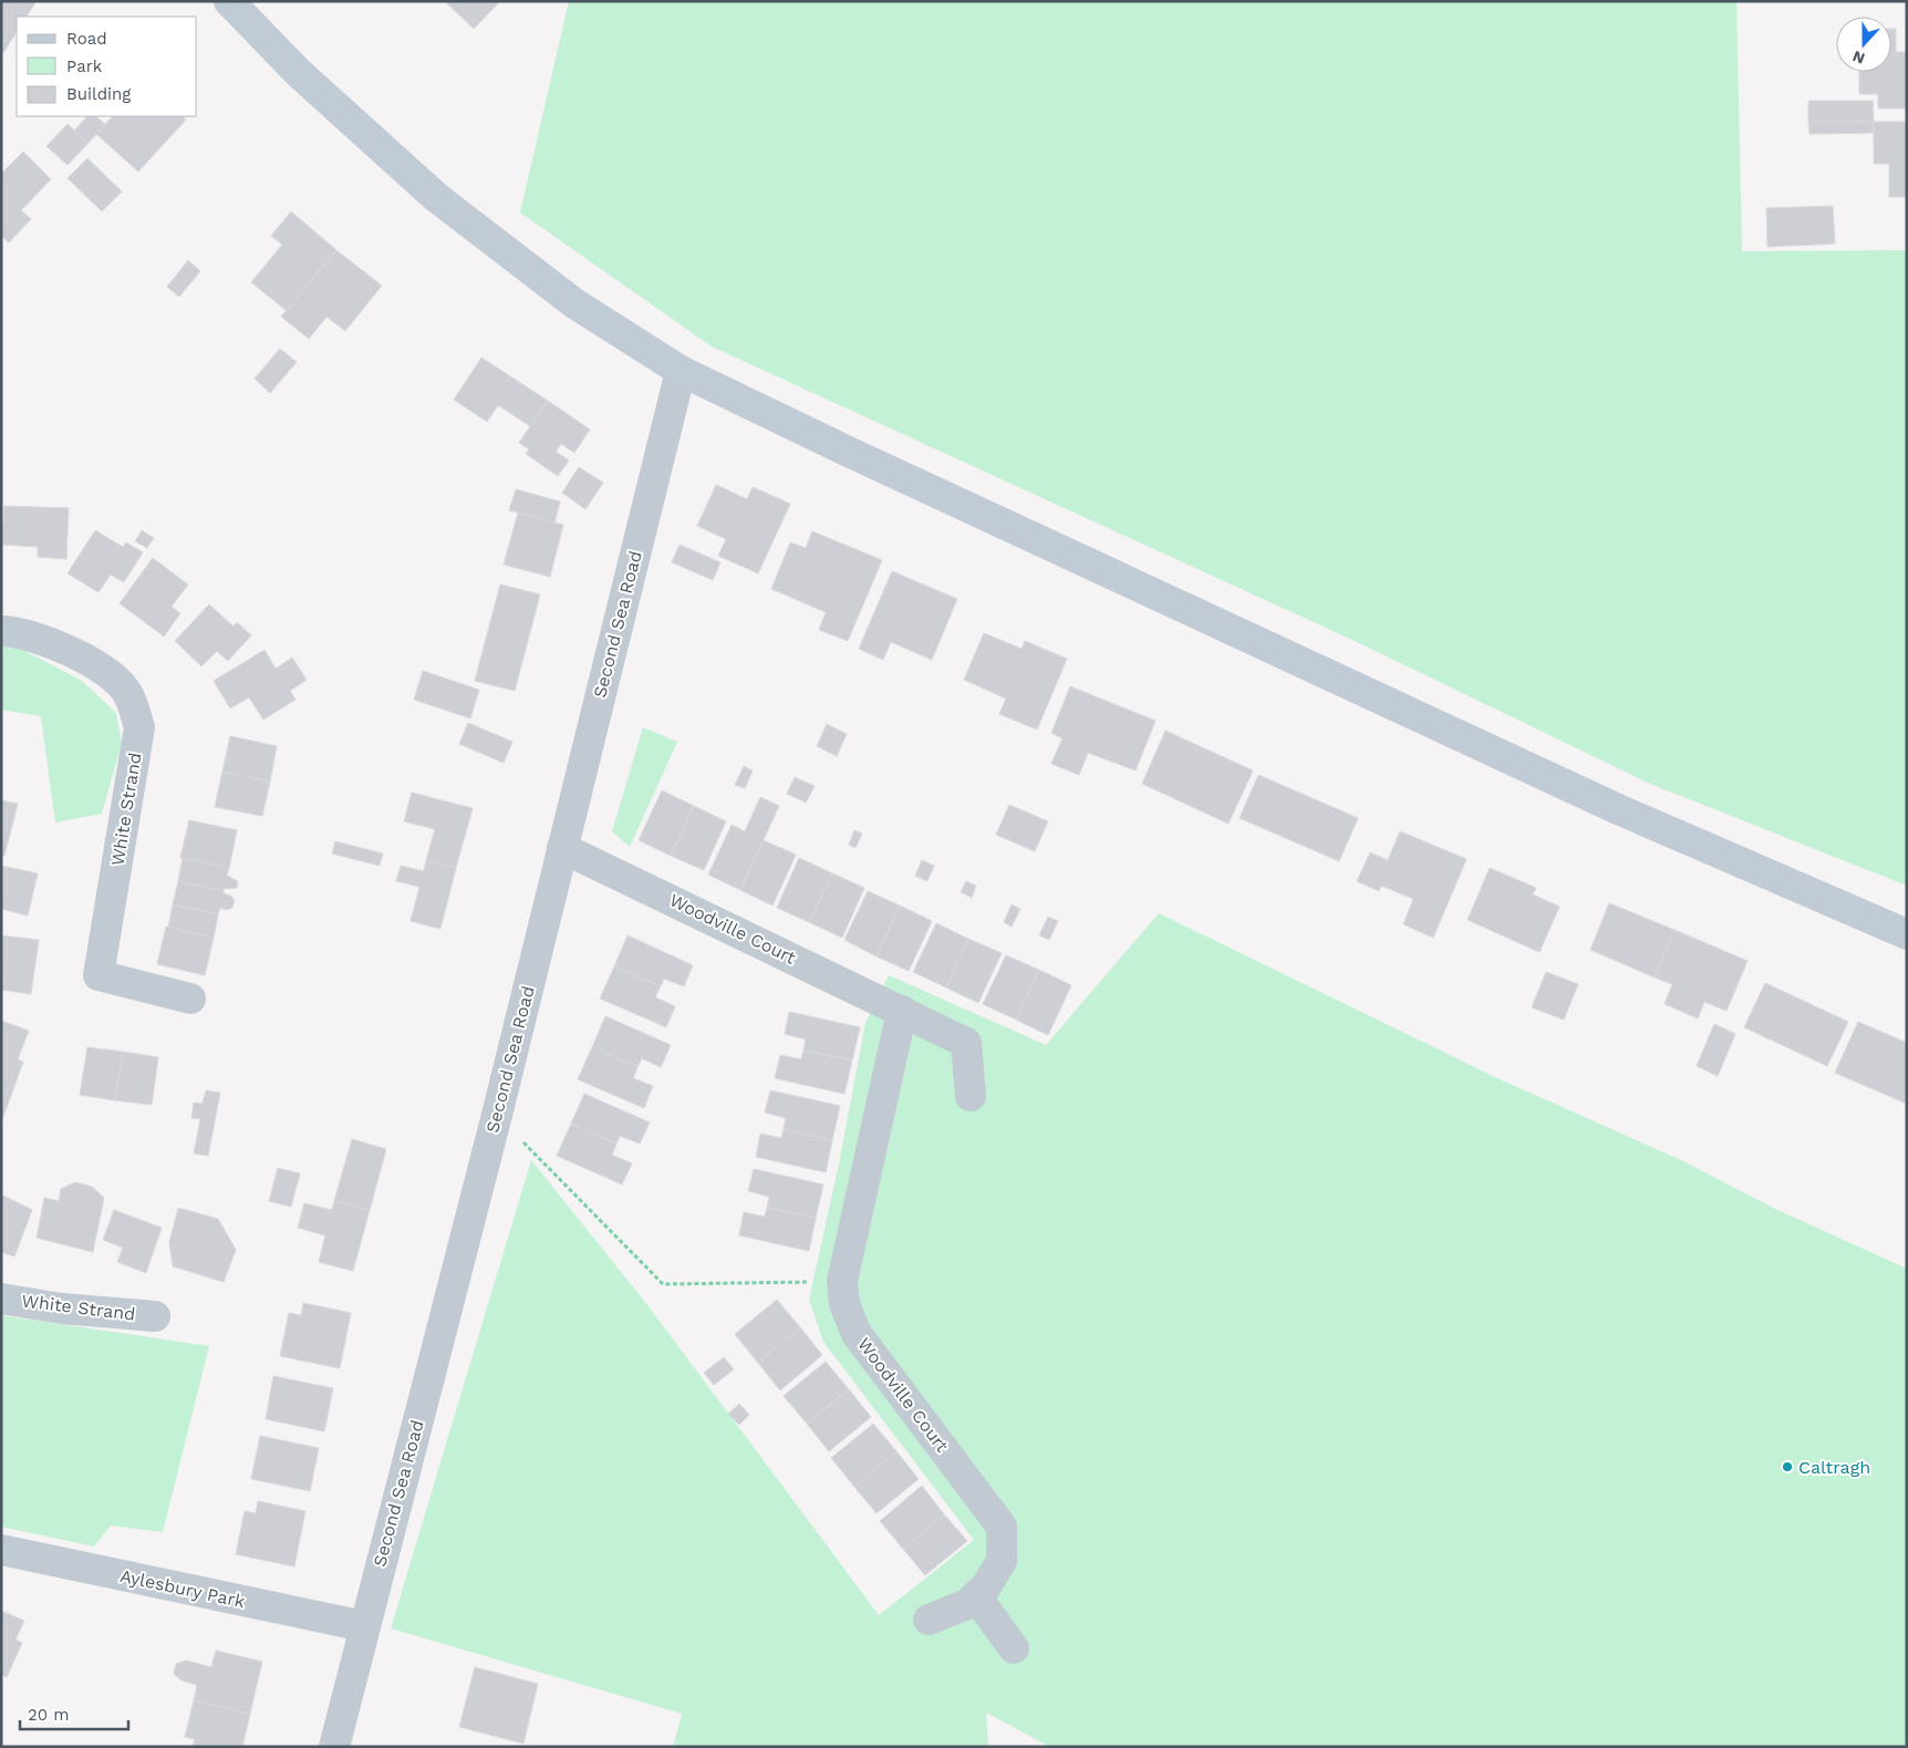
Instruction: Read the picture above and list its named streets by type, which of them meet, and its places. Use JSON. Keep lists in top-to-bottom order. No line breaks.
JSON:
{"streets":{"street":["Second Sea Road","White Strand","Woodville Court","Aylesbury Park"]},"crossings":[["Second Sea Road","Woodville Court"],["Second Sea Road","Aylesbury Park"]],"places":["Caltragh"],"legend":["Road","Park","Building"],"scale_bar":"20 m","north":"bottom"}
